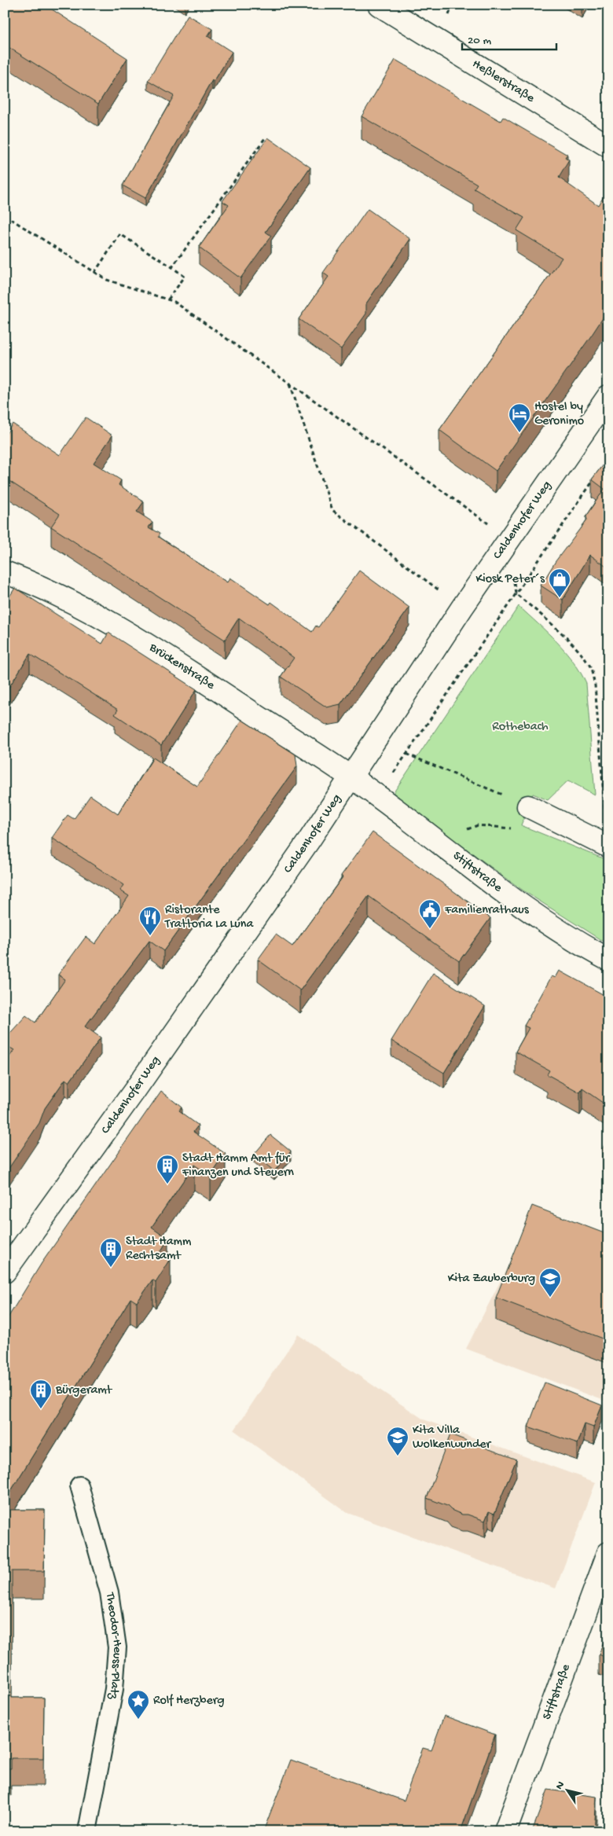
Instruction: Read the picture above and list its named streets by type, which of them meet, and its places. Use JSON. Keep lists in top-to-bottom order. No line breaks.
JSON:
{"streets":{"street":["Heßlerstraße","Caldenhofer Weg","Brückenstraße","Stiftstraße"],"lane":["Theodor-Heuss-Platz"]},"crossings":[["Caldenhofer Weg","Brückenstraße"],["Caldenhofer Weg","Stiftstraße"],["Brückenstraße","Stiftstraße"]],"parks":["Rothebach"],"places":{"hotel":["Hostel by Geronimo"],"shop":["Kiosk Peter´s"],"public building":["Familienrathaus"],"restaurant":["Ristorante Trattoria La Luna"],"building":["Stadt Hamm Amt für Finanzen und Steuern","Stadt Hamm Rechtsamt","Bürgeramt"],"school or university":["Kita Zauberburg","Kita Villa Wolkenwunder"],"place":["Rolf Herzberg"]},"scale_bar":"20 m","north":"top left"}
